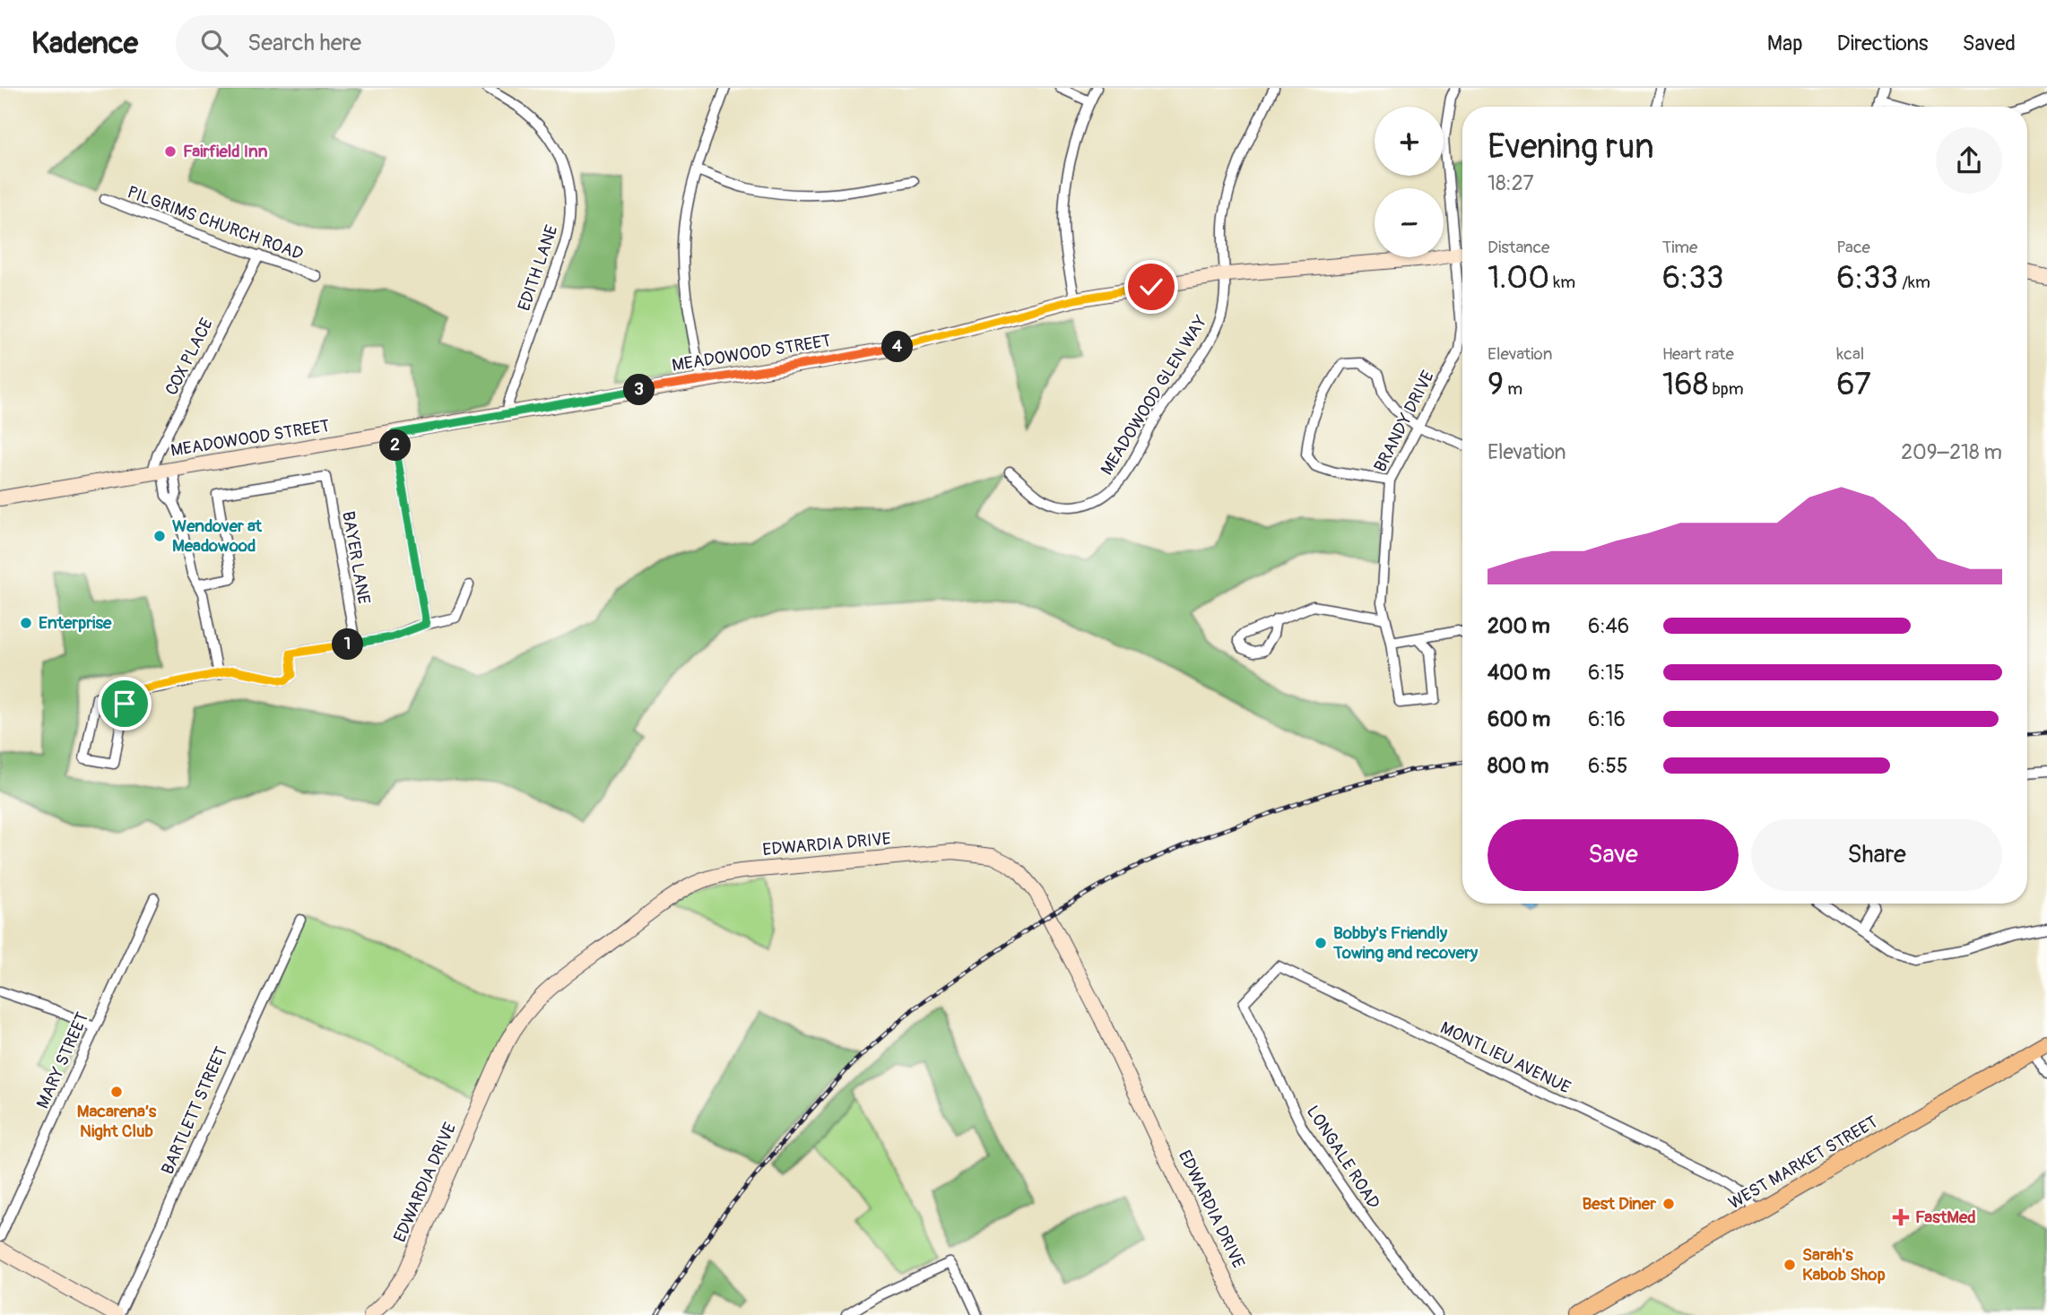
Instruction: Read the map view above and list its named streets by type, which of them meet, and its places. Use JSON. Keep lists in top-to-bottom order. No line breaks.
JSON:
{"streets":{"main road":["MEADOWOOD STREET","EDWARDIA DRIVE","WEST MARKET STREET"],"street":["PILGRIMS CHURCH ROAD","EDITH LANE","COX PLACE","MEADOWOOD GLEN WAY","BRANDY DRIVE","BAYER LANE","MONTLIEU AVENUE","MARY STREET","BARTLETT STREET","LONGALE ROAD"]},"crossings":[["PILGRIMS CHURCH ROAD","COX PLACE"],["EDITH LANE","MEADOWOOD STREET"],["MEADOWOOD STREET","COX PLACE"],["MEADOWOOD STREET","MEADOWOOD GLEN WAY"],["MEADOWOOD STREET","BRANDY DRIVE"],["COX PLACE","BAYER LANE"],["MONTLIEU AVENUE","LONGALE ROAD"],["MONTLIEU AVENUE","WEST MARKET STREET"]],"places":{"other":["Fairfield Inn","Wendover at Meadowood","Enterprise","Bobby's Friendly Towing and recovery","Macarena’s Night Club","Best Diner","Sarah's Kabob Shop"],"health":["FastMed"]},"page":{"header":"Kadence","search":"Search here","nav":["Map","Directions","Saved"],"map_buttons":["+","−"],"heading":["Evening run","18:27"],"stats":[["Distance","1.00 km"],["Time","6:33"],["Pace","6:33 /km"],["Elevation","9 m"],["Heart rate","168 bpm"],["kcal","67"]],"pins":["4","3","2","1"],"chart":["Elevation","209–218 m"],"list":[{"name":"200 m","note":"6:46"},{"name":"400 m","note":"6:15"},{"name":"600 m","note":"6:16"},{"name":"800 m","note":"6:55"}],"buttons":["Save","Share"]}}
